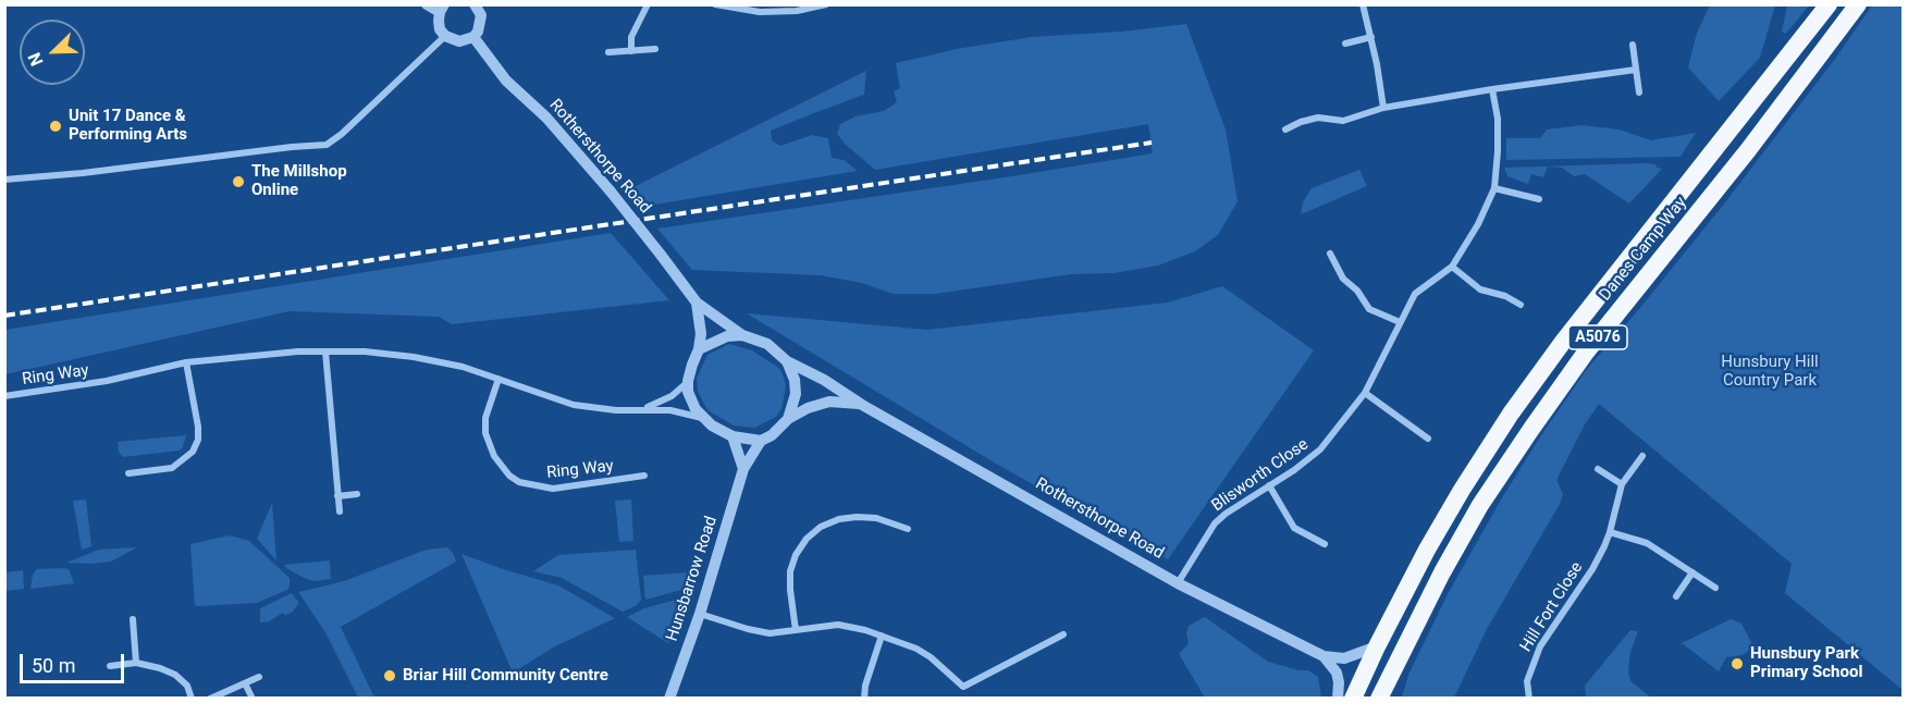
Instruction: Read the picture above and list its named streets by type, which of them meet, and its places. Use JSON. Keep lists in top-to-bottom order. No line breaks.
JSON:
{"streets":{"highway":["Danes Camp Way","A5076"],"street":["Rothersthorpe Road","Ring Way","Blisworth Close","Hunsbarrow Road","Hill Fort Close"]},"crossings":[["Rothersthorpe Road","Danes Camp Way"],["Rothersthorpe Road","Blisworth Close"],["Rothersthorpe Road","Hunsbarrow Road"]],"parks":["Hunsbury Hill Country Park"],"places":["Unit 17 Dance & Performing Arts","The Millshop Online","Hunsbury Park Primary School","Briar Hill Community Centre"],"scale_bar":"50 m","north":"bottom left"}
